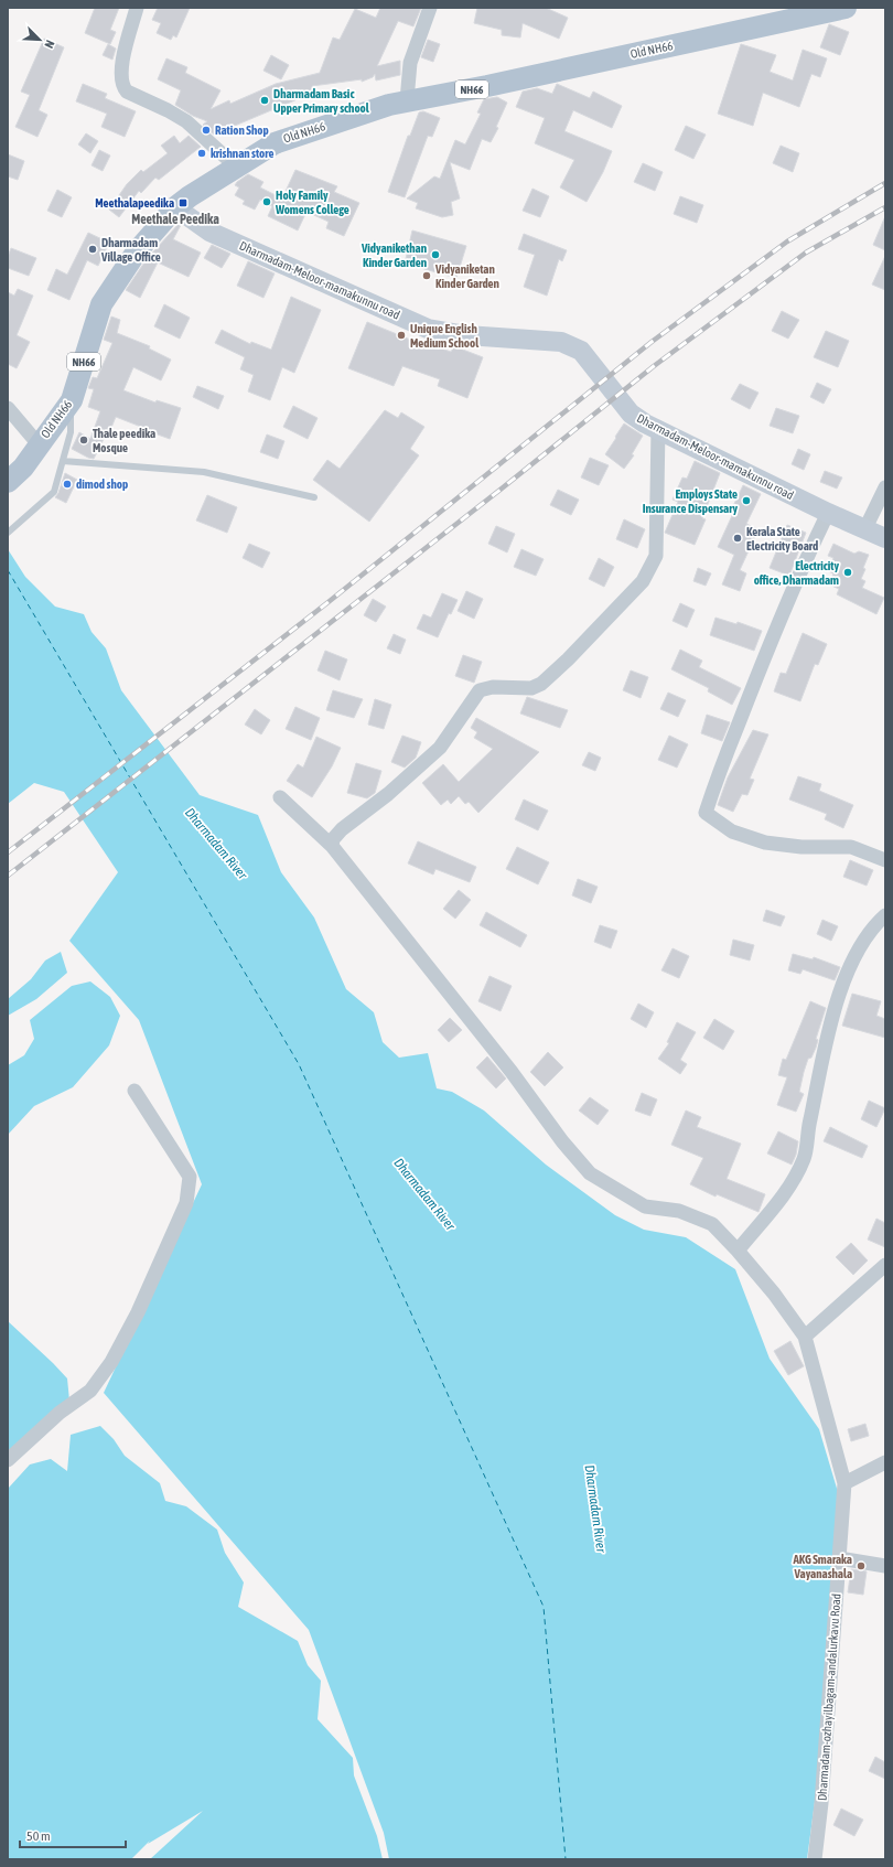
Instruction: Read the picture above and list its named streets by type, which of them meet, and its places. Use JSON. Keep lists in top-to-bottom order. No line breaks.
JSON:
{"streets":{"main road":["Old NH66","NH66","Dharmadam-Meloor-mamakunnu road"],"street":["Dharmadam-ozhayilbagam-andalurkavu Road"]},"crossings":[["Old NH66","Dharmadam-Meloor-mamakunnu road"]],"districts":["Meethale Peedika"],"water":["Dharmadam River"],"places":{"other":["Dharmadam Basic Upper Primary school","Ration Shop","krishnan store","Holy Family Womens College","Dharmadam Village Office","Vidyanikethan Kinder Garden","Vidyaniketan Kinder Garden","Unique English Medium School","Thale peedika Mosque","dimod shop","Employs State Insurance Dispensary","Kerala State Electricity Board","Electricity office, Dharmadam","AKG Smaraka Vayanashala"],"transit":["Meethalapeedika"]},"scale_bar":"50 m","north":"bottom right"}
